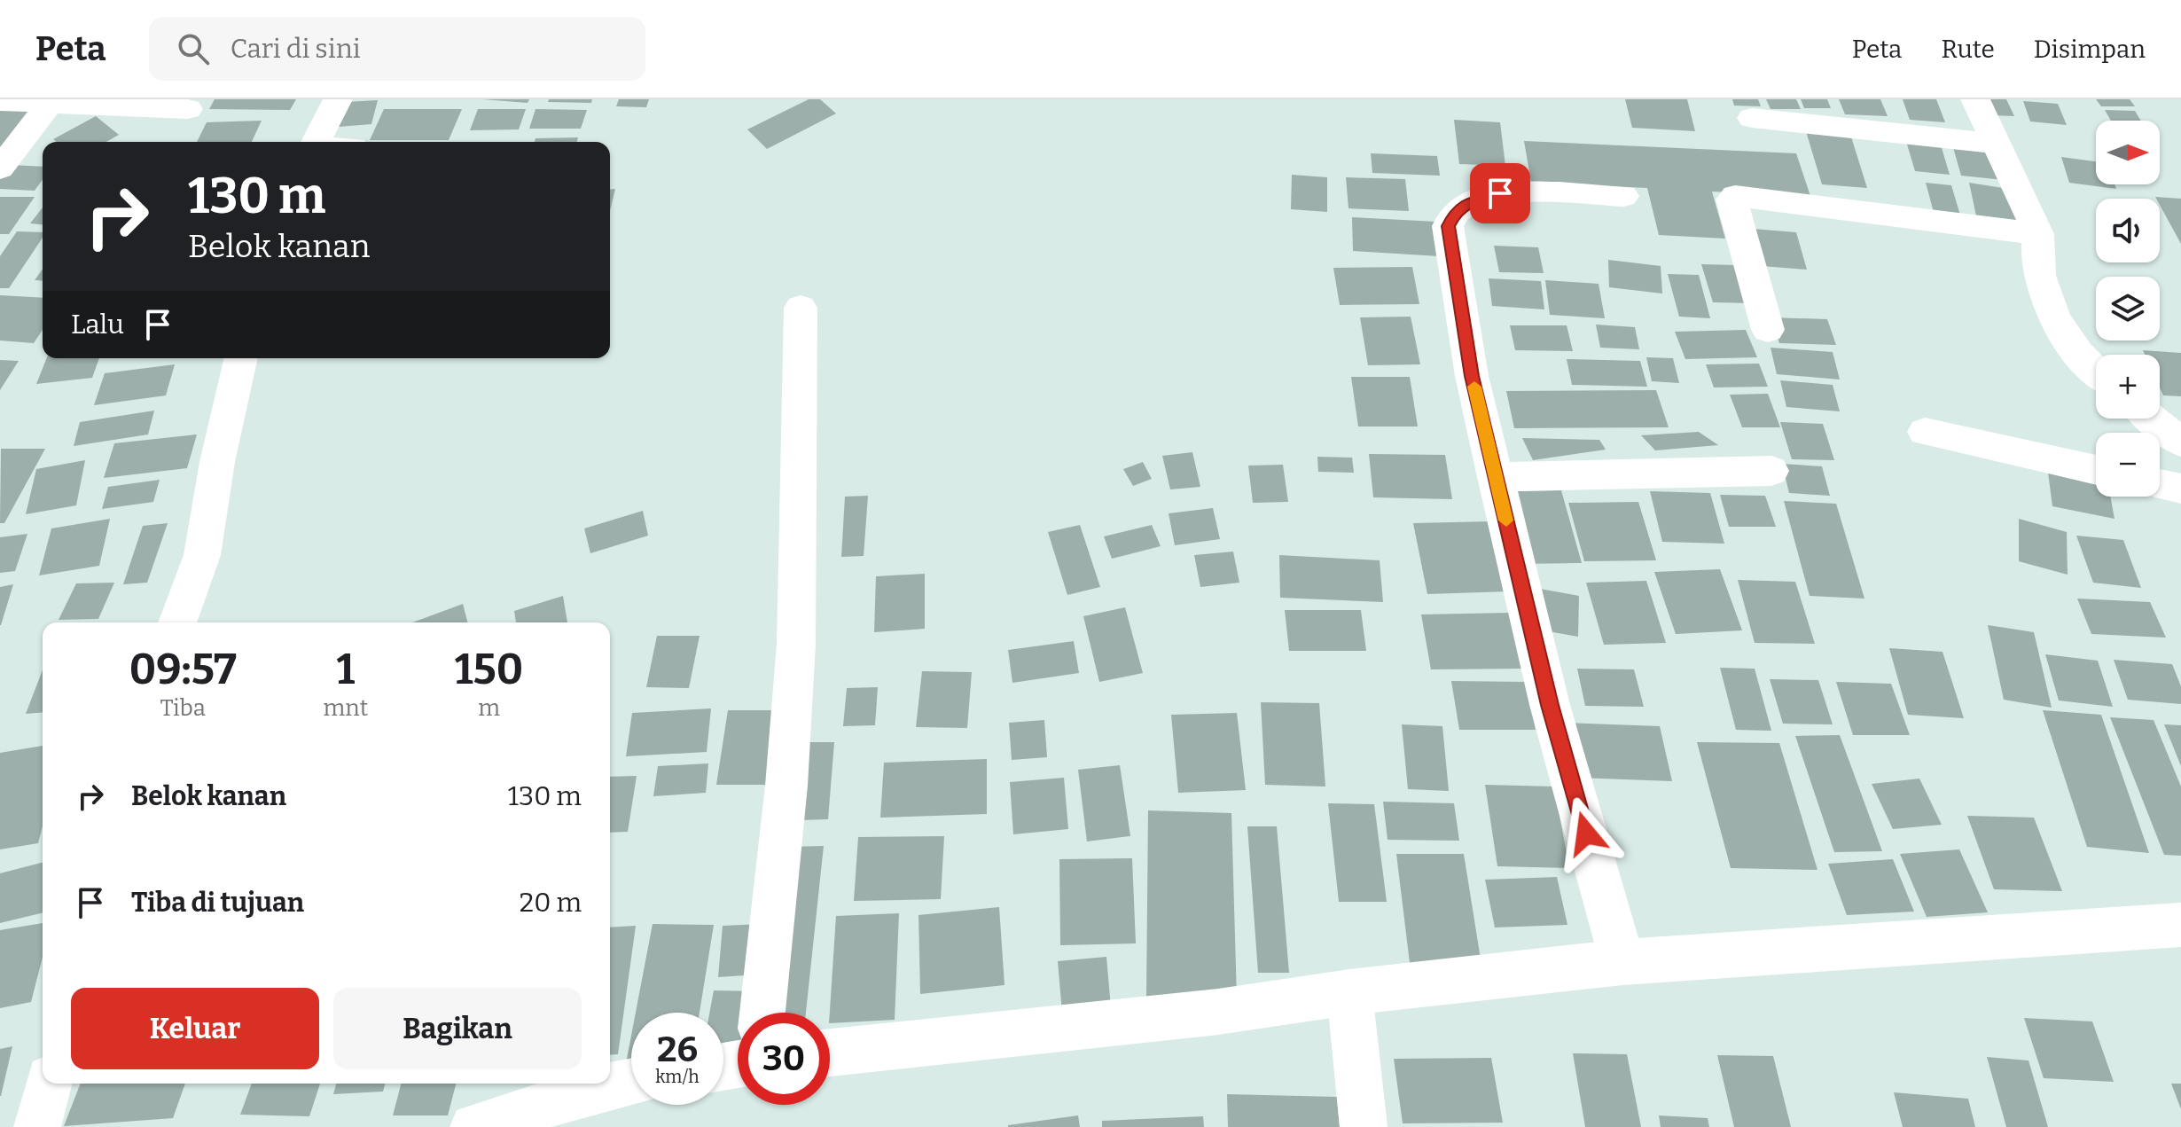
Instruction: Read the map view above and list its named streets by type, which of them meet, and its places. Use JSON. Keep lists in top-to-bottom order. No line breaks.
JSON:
{"north":"right","page":{"header":"Peta","search":"Cari di sini","nav":["Peta","Rute","Disimpan"],"map_buttons":["+","−"],"turn":["130 m","Belok kanan"],"then":"Lalu","eta":["09:57","Tiba","1","mnt","150","m"],"list":[{"name":"Belok kanan","value":"130 m"},{"name":"Tiba di tujuan","value":"20 m"}],"buttons":["Keluar","Bagikan"],"speed":"26 km/h","limit":"30"}}
